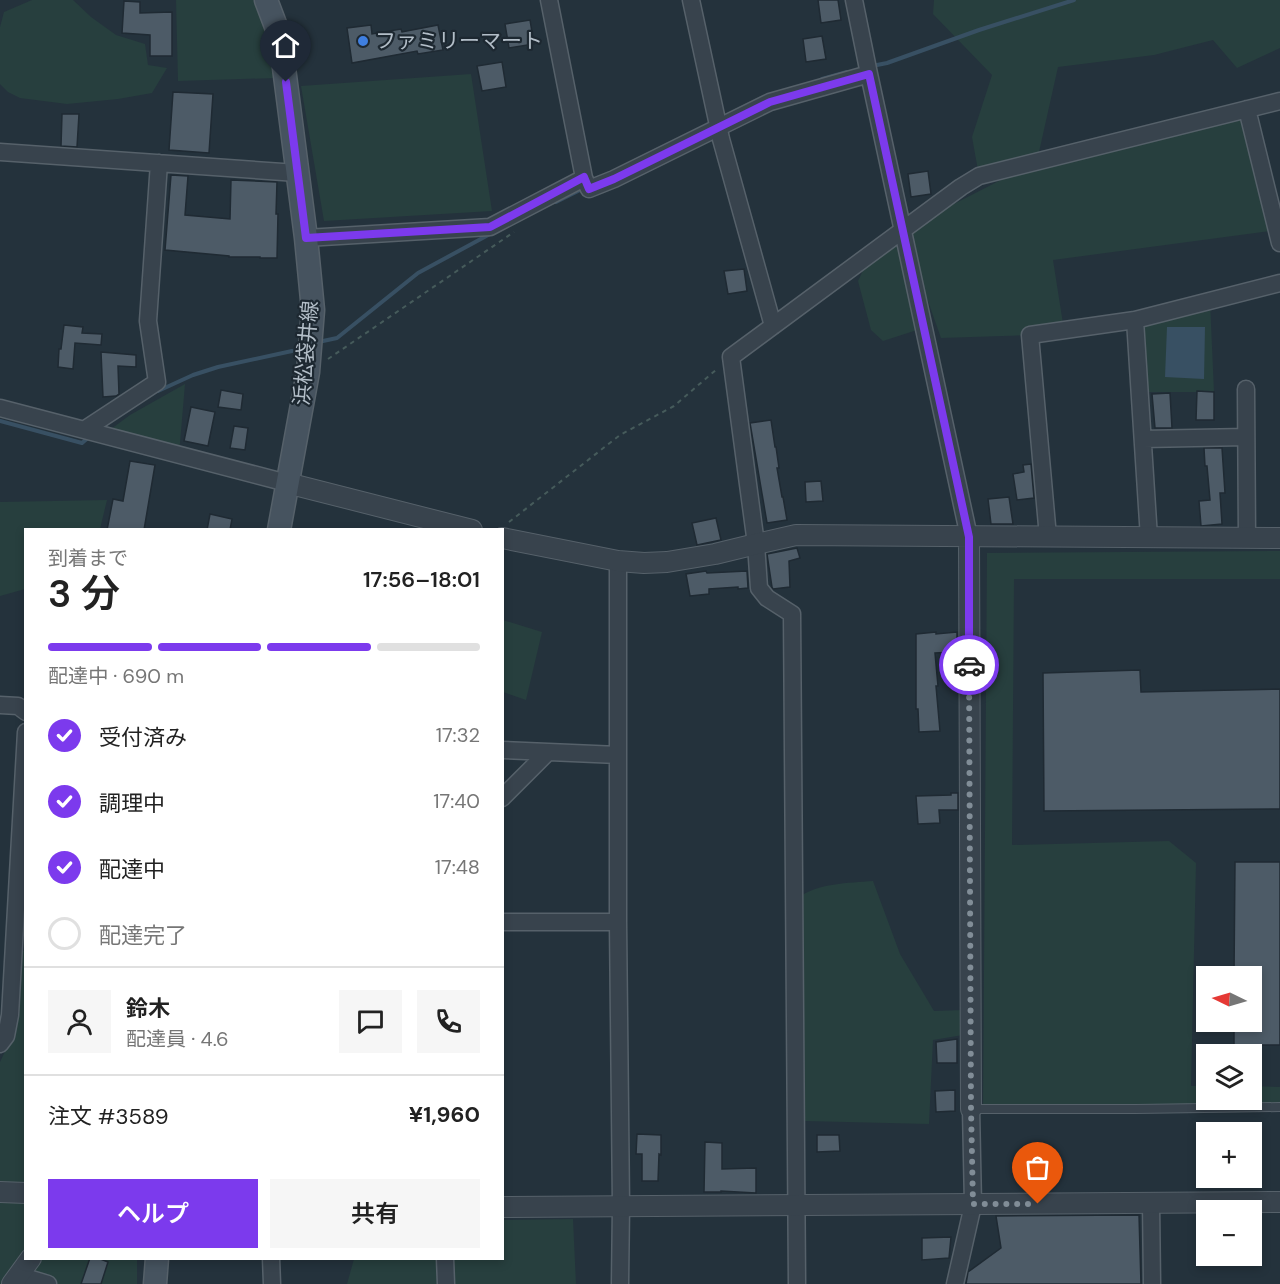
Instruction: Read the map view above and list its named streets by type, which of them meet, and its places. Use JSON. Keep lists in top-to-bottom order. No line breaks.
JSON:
{"streets":{"main road":["浜松袋井線"]},"places":["ファミリーマート"],"north":"left","page":{"heading":["3 分","到着まで","17:56–18:01"],"panel":["鈴木","配達員 · 4.6","注文 #3589","¥1,960"],"bar":"配達中 · 690 m","list":[["受付済み","17:32"],["調理中","17:40"],["配達中","17:48"],"配達完了"],"map_buttons":["+","−"],"buttons":["ヘルプ","共有"]}}
